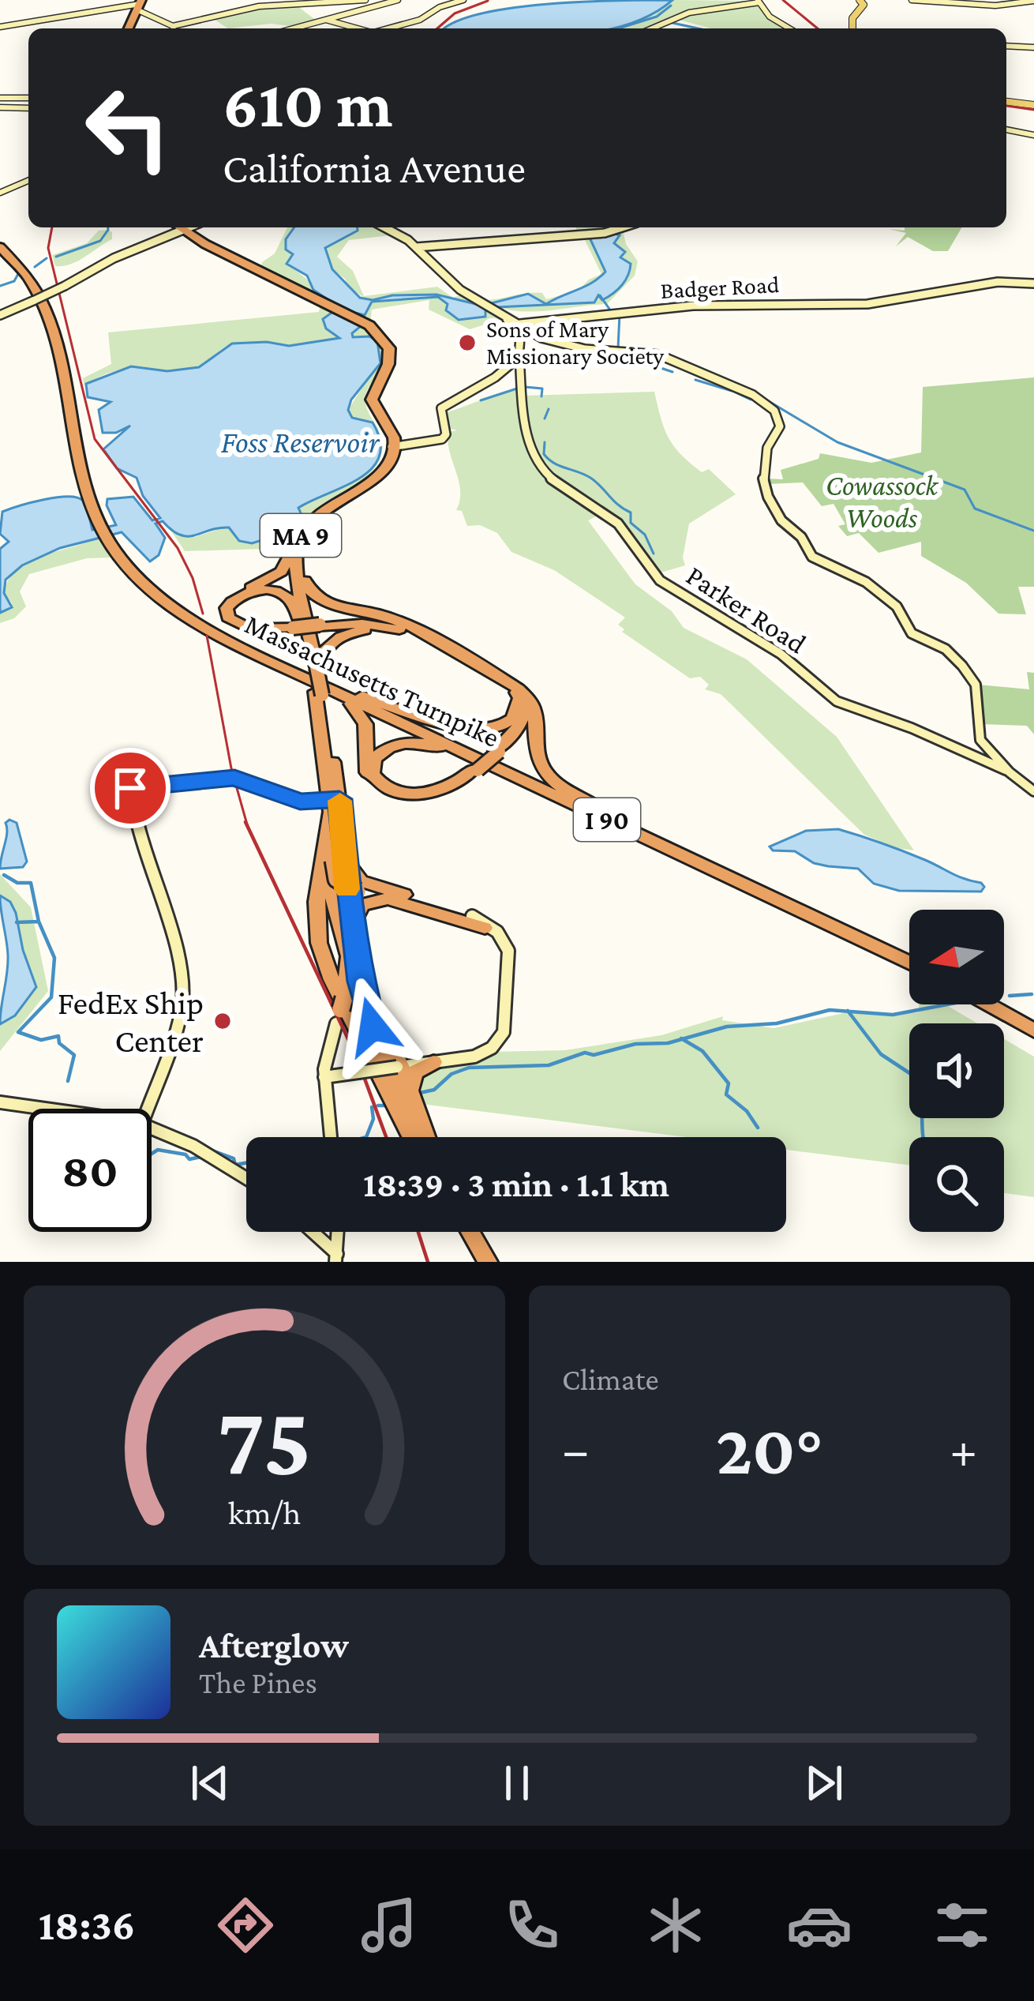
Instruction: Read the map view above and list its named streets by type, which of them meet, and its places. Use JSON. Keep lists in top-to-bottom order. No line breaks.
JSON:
{"streets":{"highway":["MA 9","Massachusetts Turnpike","I 90"],"street":["Badger Road","Parker Road"]},"crossings":[["Badger Road","Parker Road"],["MA 9","Massachusetts Turnpike"]],"water":["Foss Reservoir"],"parks":["Cowassock Woods"],"places":["Sons of Mary Missionary Society","FedEx Ship Center"],"north":"left","page":{"turn":["610 m","California Avenue"],"limit":"80","trip":"18:39 · 3 min · 1.1 km","tile":"Climate","heat":["−","20°","+"],"song":["Afterglow","The Pines"],"tabs":"18:36","gauge":["75","km/h"]}}
